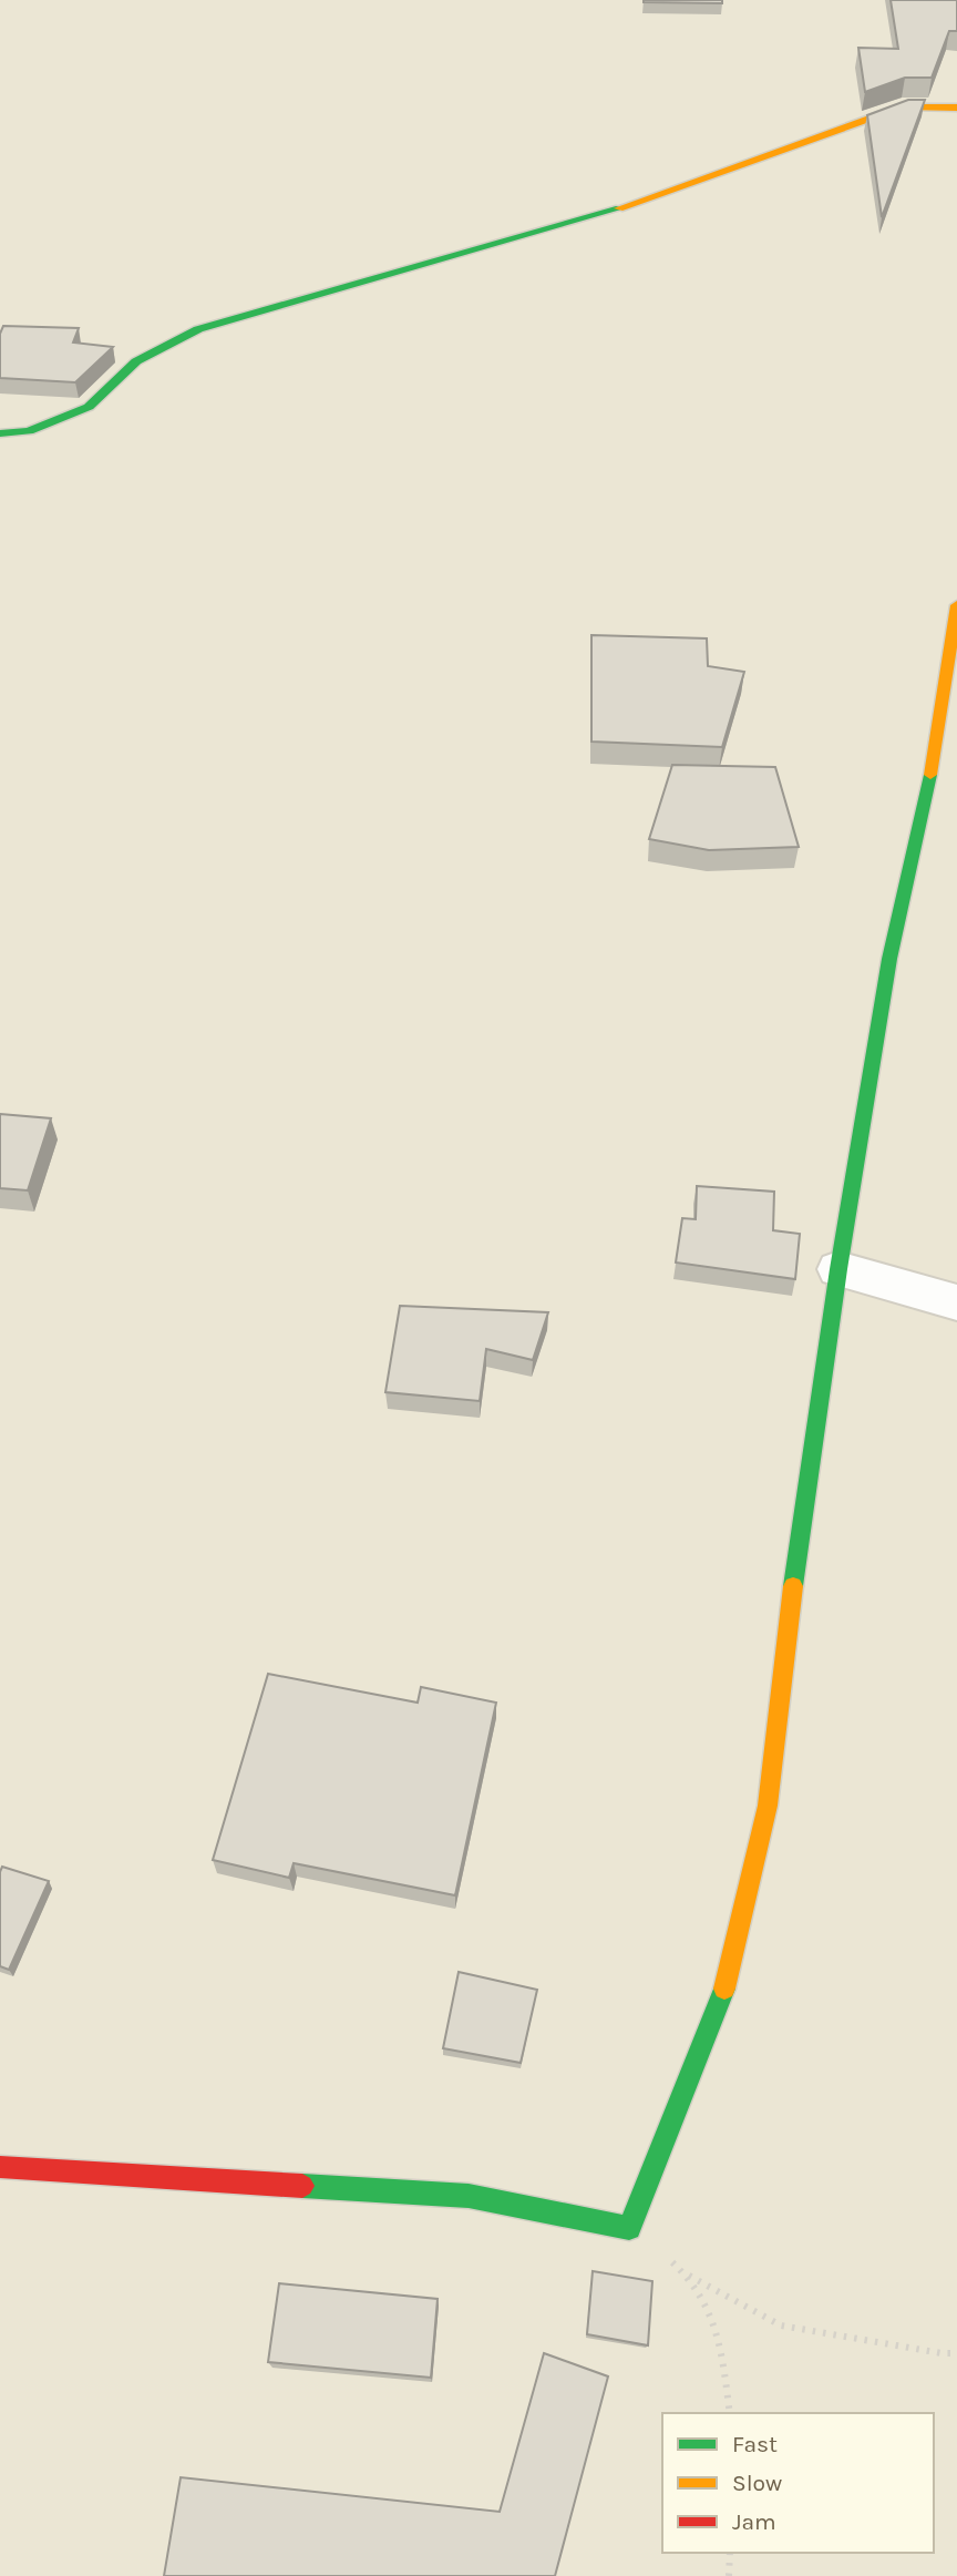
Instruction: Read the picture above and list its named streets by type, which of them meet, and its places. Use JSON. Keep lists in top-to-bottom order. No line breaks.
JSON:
{"legend":["Fast","Slow","Jam"]}
